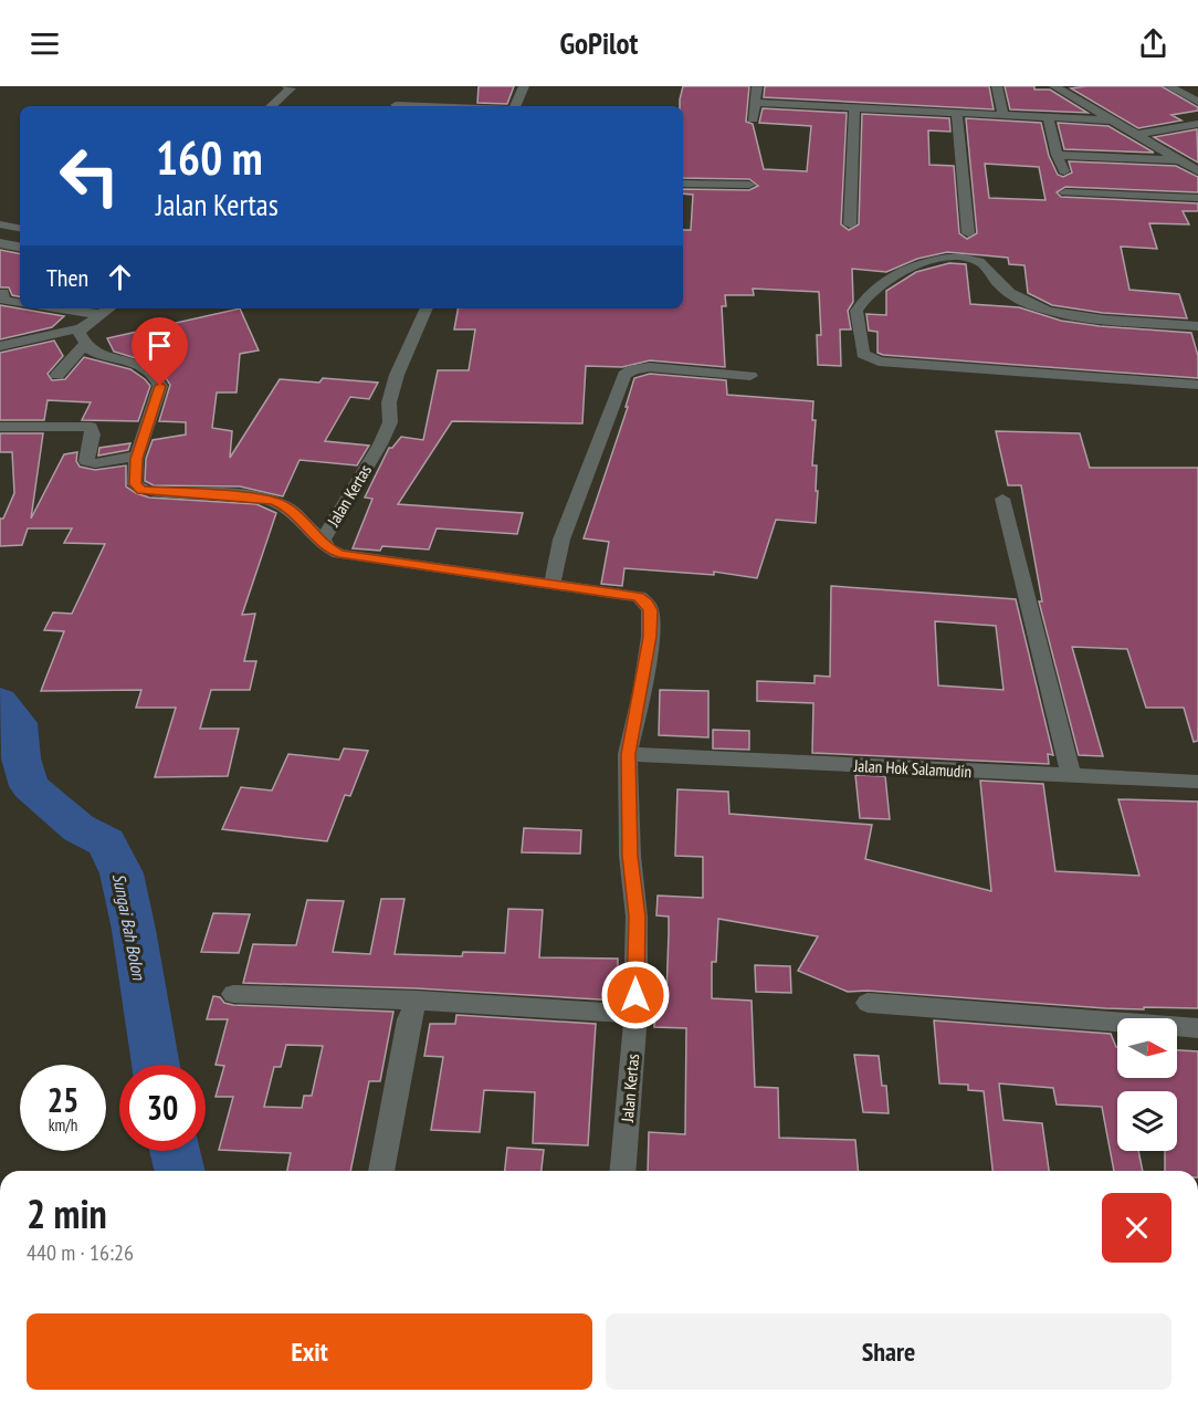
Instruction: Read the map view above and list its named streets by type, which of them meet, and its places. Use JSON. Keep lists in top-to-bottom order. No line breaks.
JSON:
{"streets":{"street":["Jalan Kertas","Jalan Hok Salamudin"]},"crossings":[["Jalan Kertas","Jalan Hok Salamudin"]],"water":["Sungai Bah Bolon"],"north":"right","page":{"header":"GoPilot","turn":["160 m","Jalan Kertas"],"then":"Then","speed":"25 km/h","limit":"30","heading":["2 min","440 m · 16:26"],"buttons":["Exit","Share"]}}
